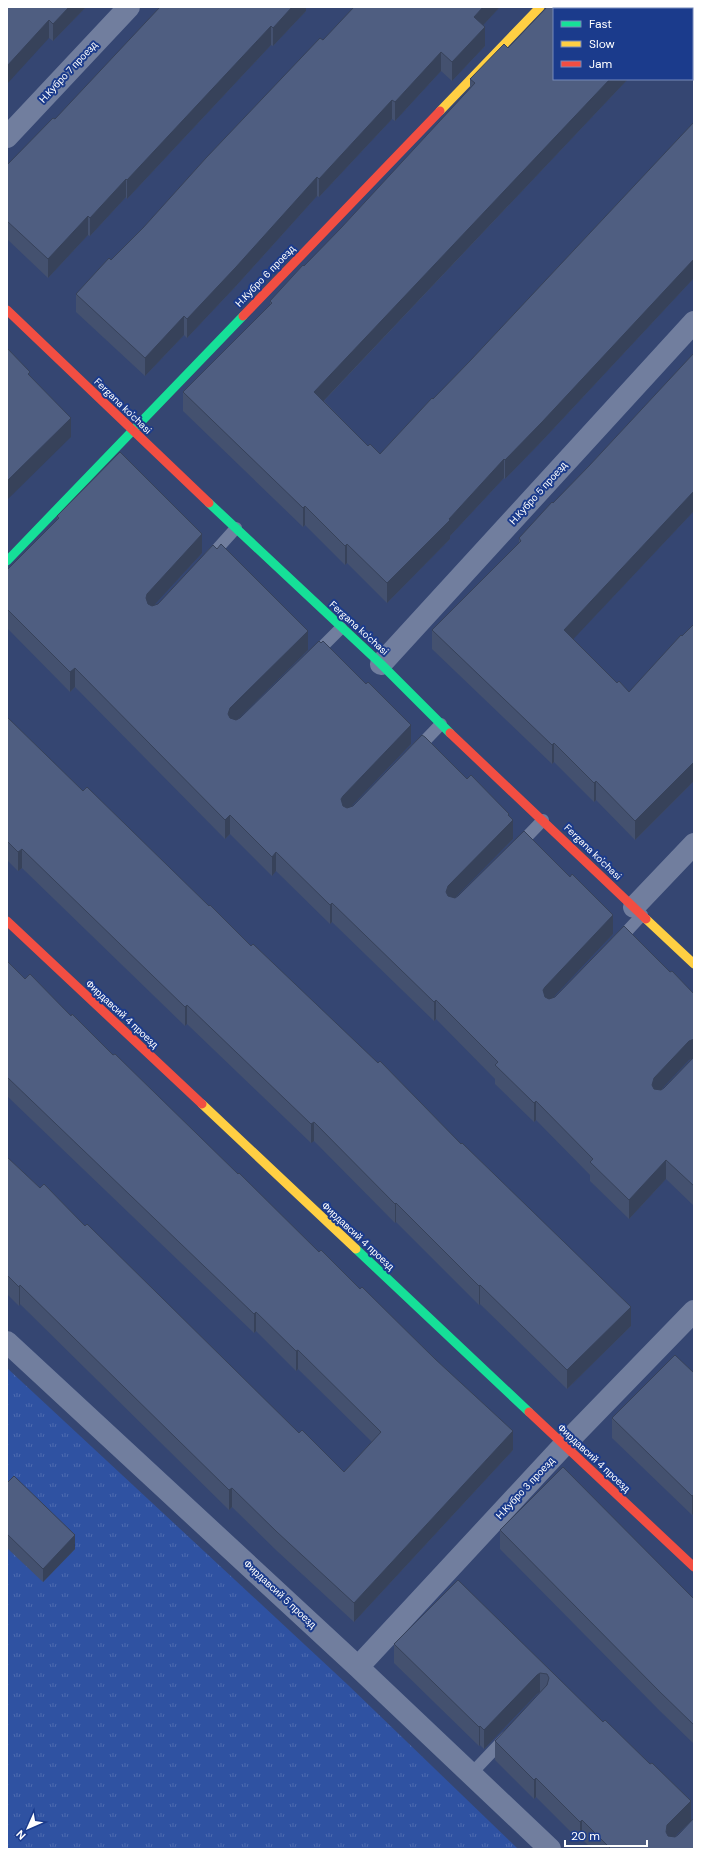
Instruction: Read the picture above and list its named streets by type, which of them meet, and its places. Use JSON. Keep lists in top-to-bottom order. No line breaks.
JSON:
{"streets":{"street":["Н.Кубро 7 проезд","Н.Кубро 6 проезд","Fergana ko'chasi","Н.Кубро 5 проезд","Фирдавсий 4 проезд","Н.Кубро 3 проезд","Фирдавсий 5 проезд"]},"crossings":[["Н.Кубро 6 проезд","Fergana ko'chasi"],["Fergana ko'chasi","Н.Кубро 5 проезд"],["Фирдавсий 4 проезд","Н.Кубро 3 проезд"],["Н.Кубро 3 проезд","Фирдавсий 5 проезд"]],"legend":["Fast","Slow","Jam"],"scale_bar":"20 m","north":"bottom left"}
